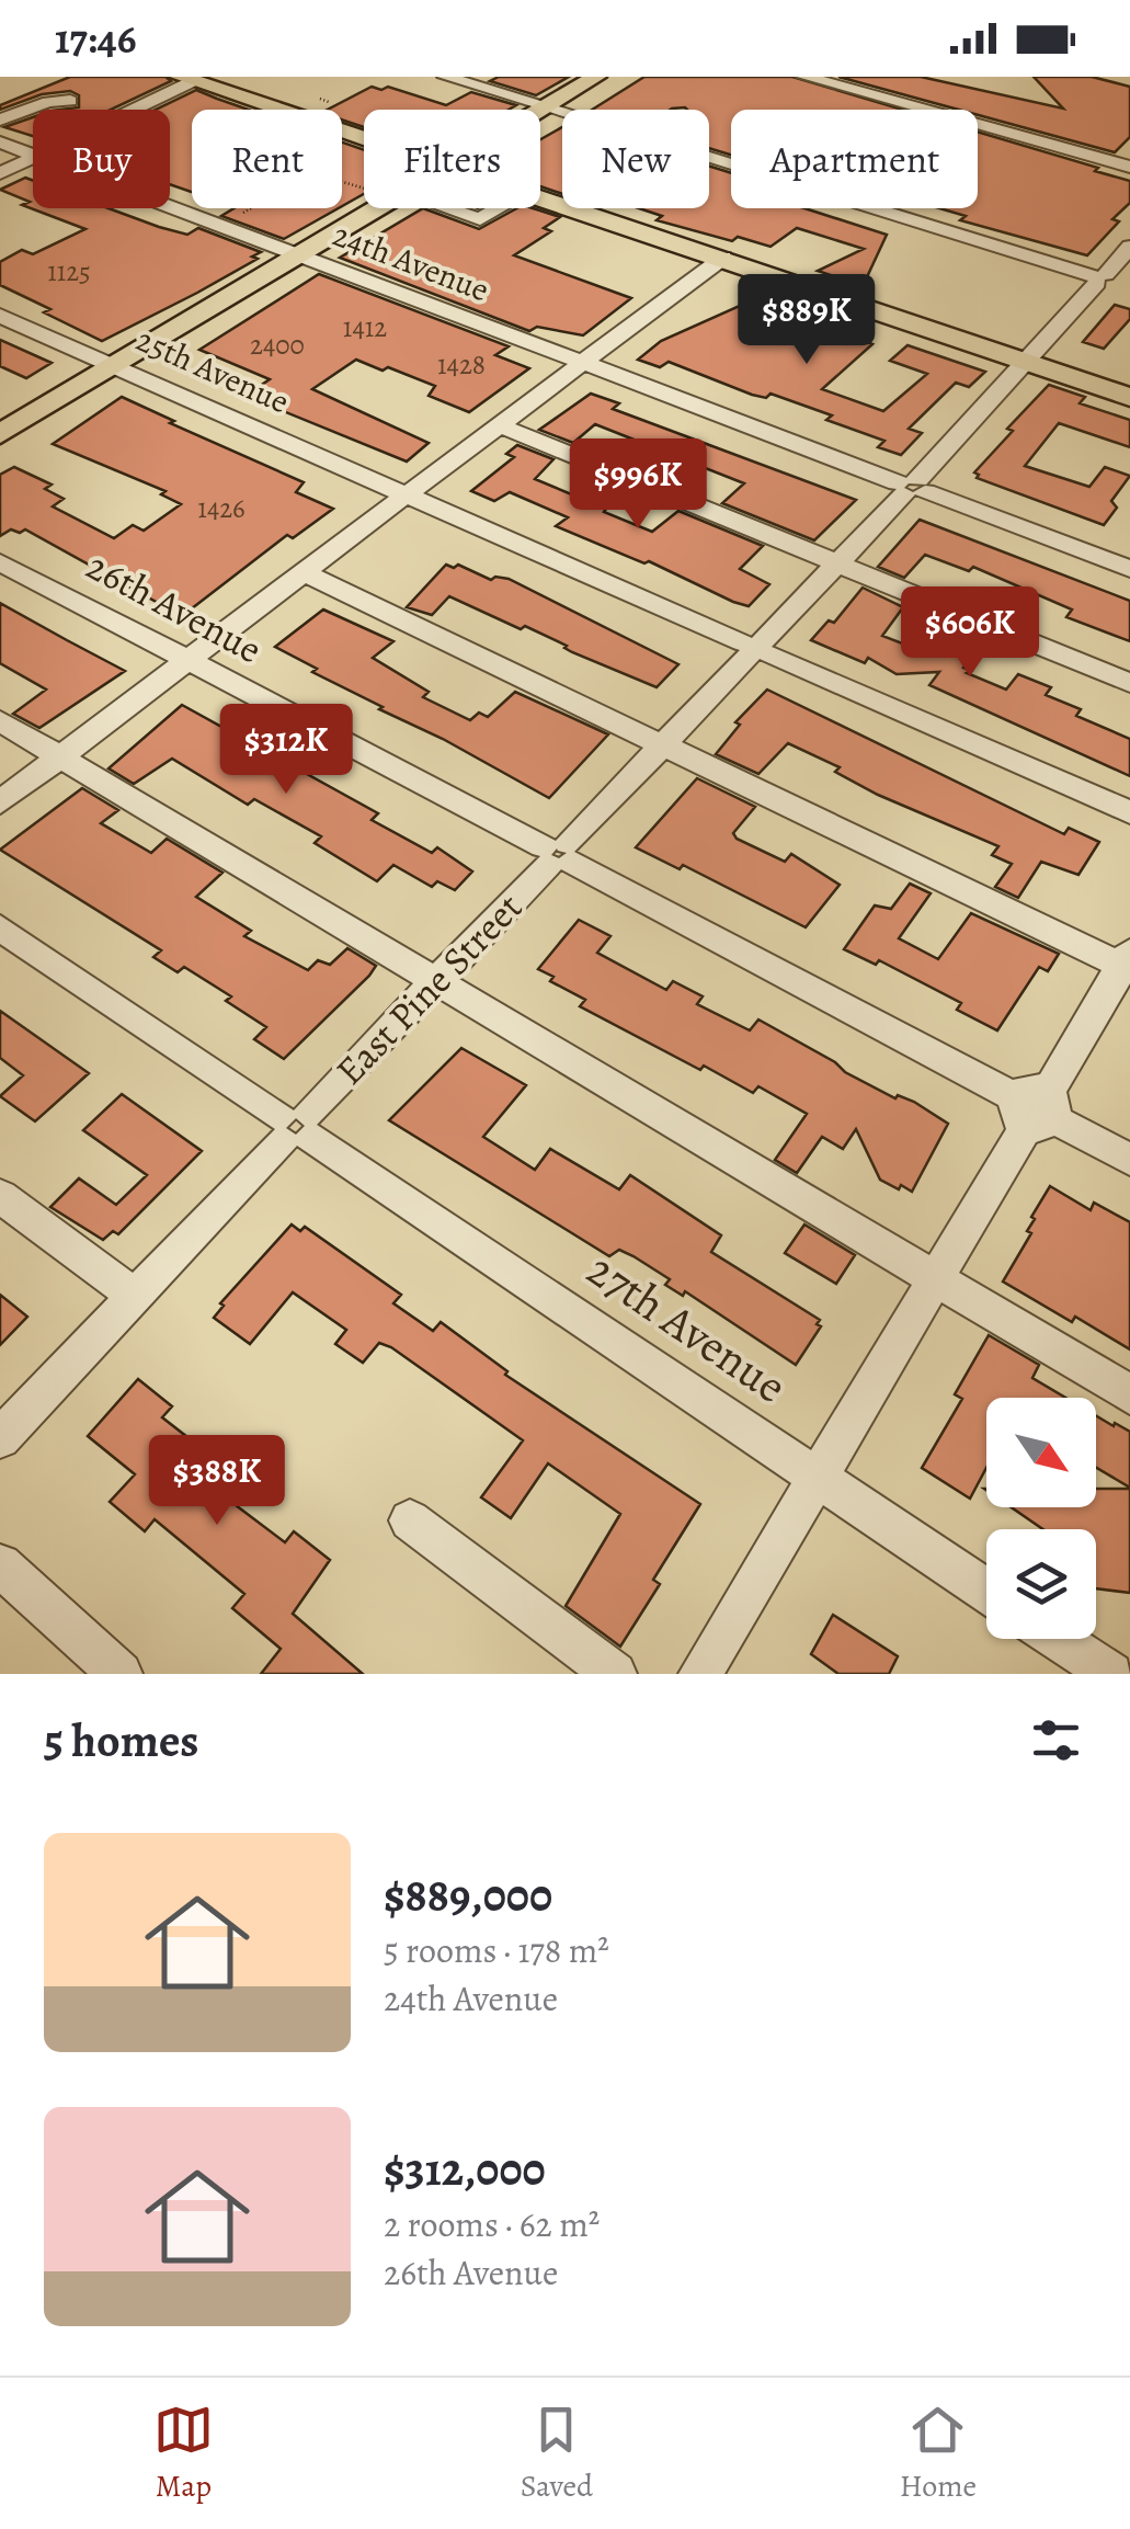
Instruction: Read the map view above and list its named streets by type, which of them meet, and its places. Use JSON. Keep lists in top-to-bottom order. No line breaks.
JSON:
{"streets":{"street":["24th Avenue","25th Avenue","26th Avenue","East Pine Street","27th Avenue"]},"crossings":[["24th Avenue","East Pine Street"],["25th Avenue","East Pine Street"],["26th Avenue","East Pine Street"],["East Pine Street","27th Avenue"]],"house_numbers":["1125","1412","2400","1428","1426"],"north":"bottom right","page":{"status":"17:46","chip":["Buy","Rent","Filters","New","Apartment"],"price":["$889K","$996K","$606K","$312K","$388K"],"heading":"5 homes","list":[{"name":"$889,000","note":"5 rooms · 178 m² · 24th Avenue"},{"name":"$312,000","note":"2 rooms · 62 m² · 26th Avenue"}],"tabs":["Map","Saved","Home"]}}
